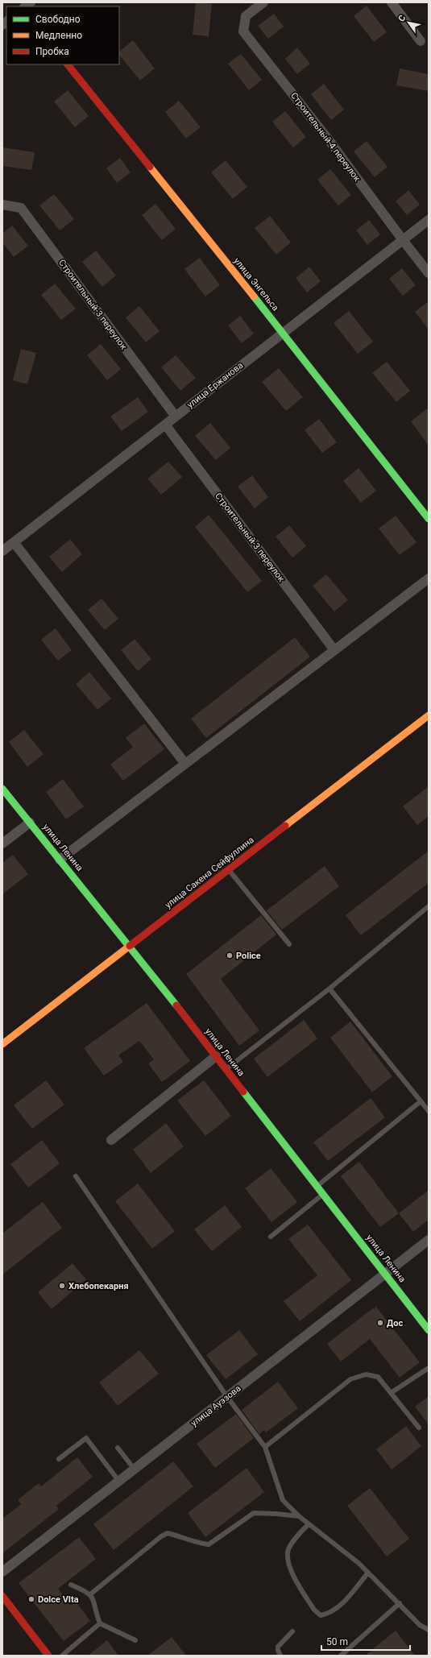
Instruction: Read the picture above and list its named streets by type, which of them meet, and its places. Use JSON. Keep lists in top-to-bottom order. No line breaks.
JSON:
{"streets":{"street":["Строительный-4 переулок","улица Энгельса","Строительный-3 переулок","улица Ержанова","улица Ленина","улица Сакена Сейфуллина","улица Ауэзова"]},"crossings":[["Строительный-4 переулок","улица Ержанова"],["улица Энгельса","улица Ержанова"],["Строительный-3 переулок","улица Ержанова"],["улица Ленина","улица Сакена Сейфуллина"],["улица Ленина","улица Ауэзова"]],"places":["Police","Хлебопекарня","Дос","Dolce VIta"],"legend":["Свободно","Медленно","Пробка"],"scale_bar":"50 m","north":"top left"}
